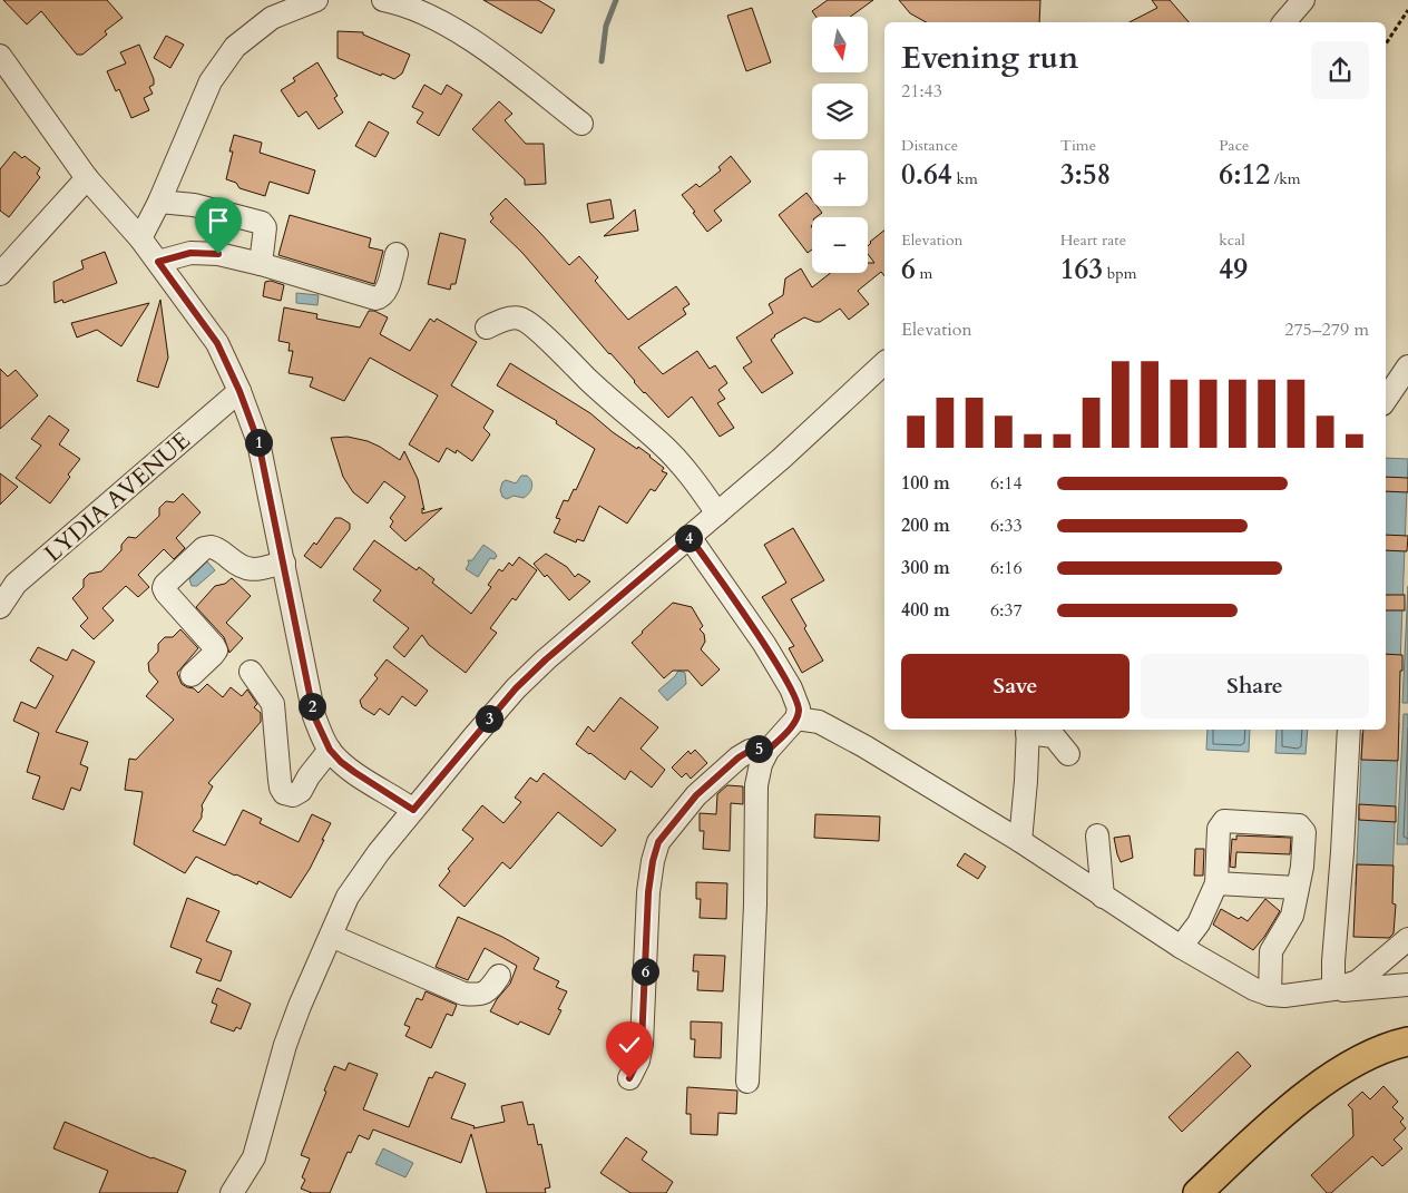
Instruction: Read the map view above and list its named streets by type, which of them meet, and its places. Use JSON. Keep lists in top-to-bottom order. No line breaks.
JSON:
{"streets":{"street":["LYDIA AVENUE"]},"north":"bottom","page":{"map_buttons":["+","−"],"heading":["Evening run","21:43"],"stats":[["Distance","0.64 km"],["Time","3:58"],["Pace","6:12 /km"],["Elevation","6 m"],["Heart rate","163 bpm"],["kcal","49"]],"chart":["Elevation","275–279 m"],"pins":["1","4","2","3","5","6"],"list":[{"name":"100 m","note":"6:14"},{"name":"200 m","note":"6:33"},{"name":"300 m","note":"6:16"},{"name":"400 m","note":"6:37"}],"buttons":["Save","Share"]}}
